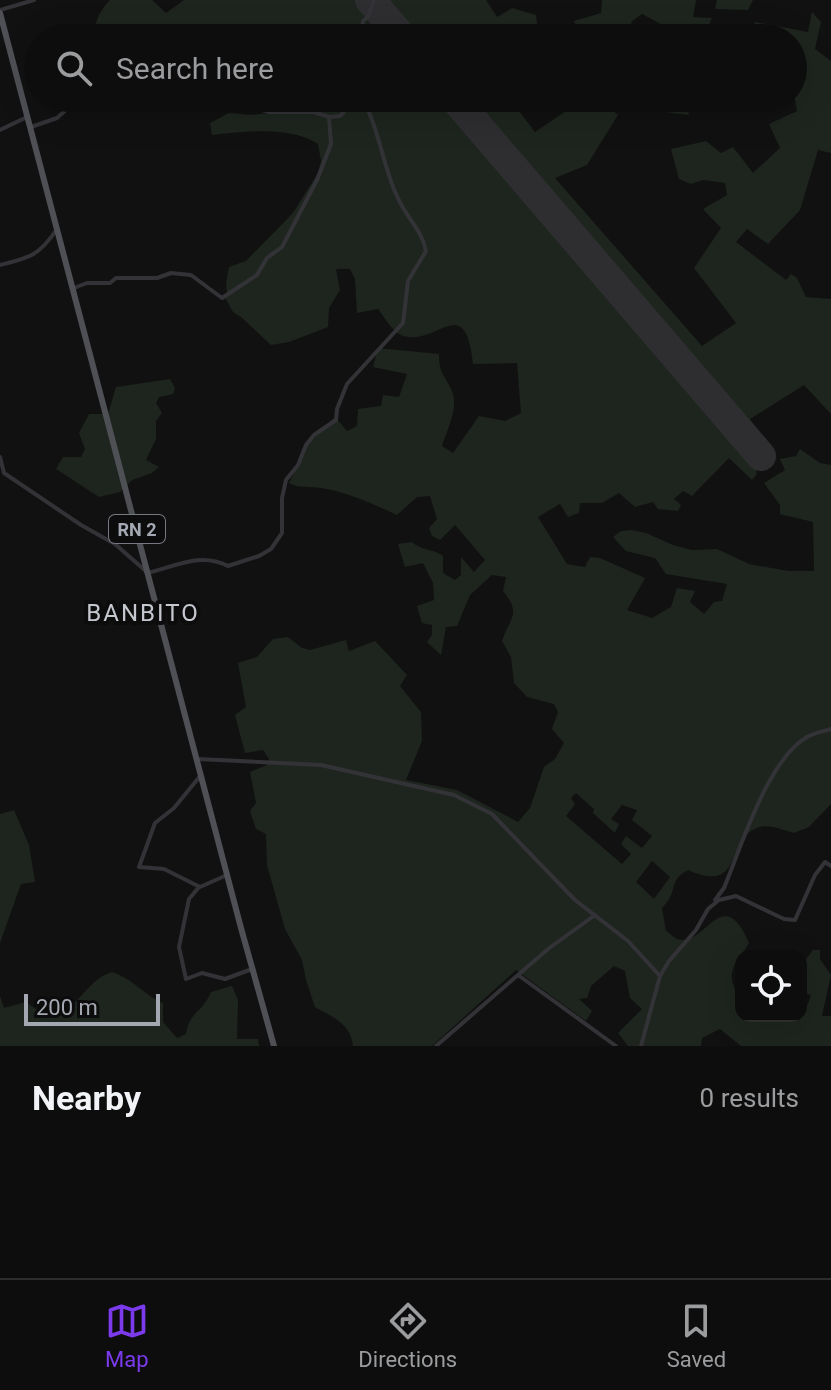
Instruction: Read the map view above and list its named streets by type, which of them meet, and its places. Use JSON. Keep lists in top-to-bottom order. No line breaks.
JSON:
{"streets":{"main road":["RN 2"]},"districts":["BANBITO"],"scale_bar":"200 m","page":{"search":"Search here","scale":"200 m","heading":["Nearby","0 results"],"nav":["Map","Directions","Saved"]}}
